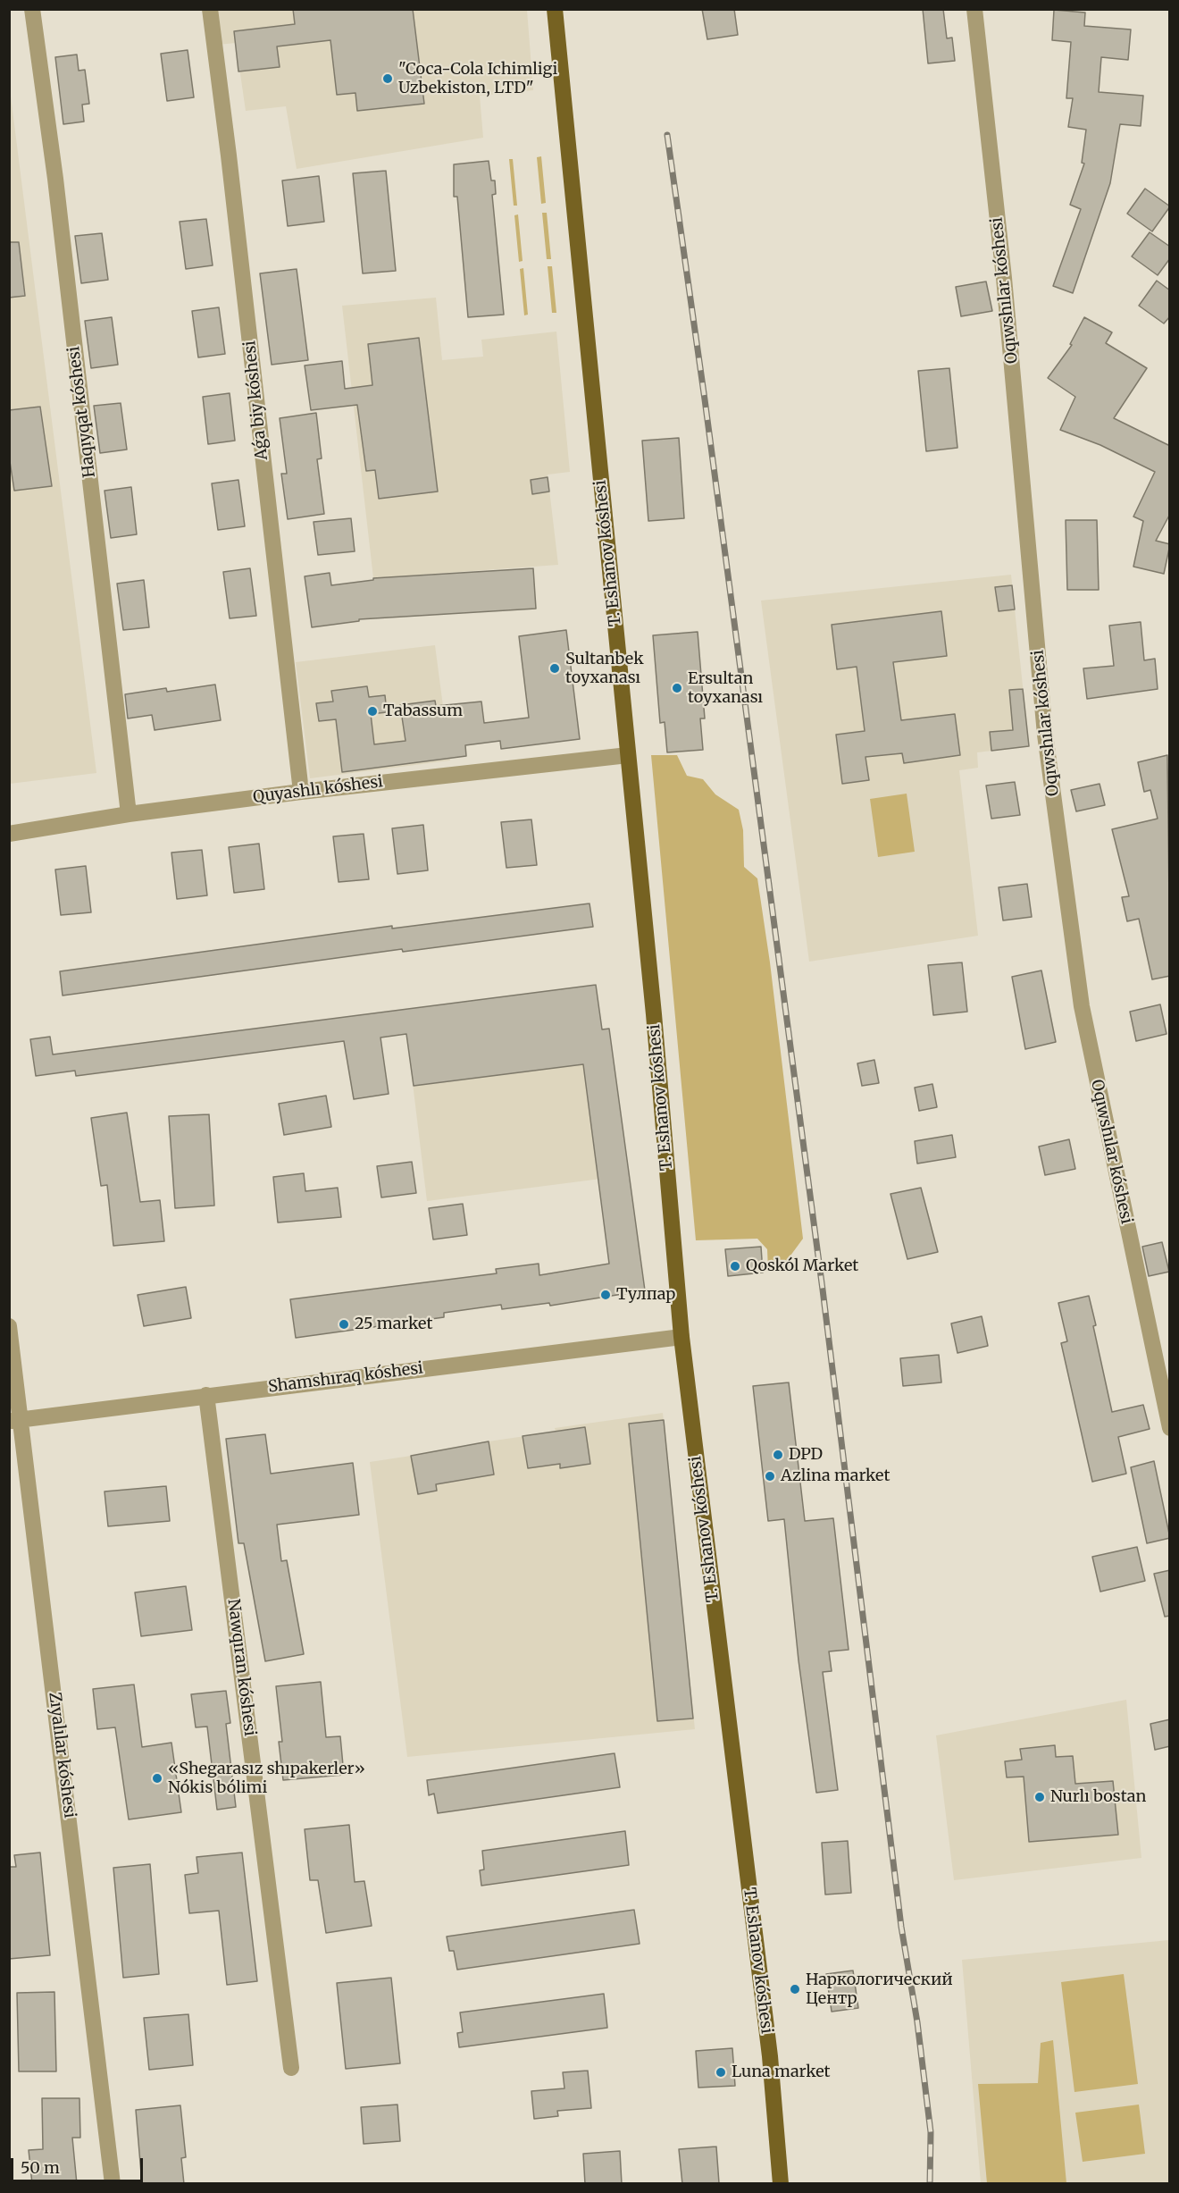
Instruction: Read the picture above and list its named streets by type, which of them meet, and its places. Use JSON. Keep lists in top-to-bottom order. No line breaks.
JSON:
{"streets":{"main road":["T. Eshanov kóshesi"],"street":["Oqıwshılar kóshesi","Aǵa biy kóshesi","Haqıyqat kóshesi","Quyashlı kóshesi","Shamshıraq kóshesi","Nawqıran kóshesi","Zıyalılar kóshesi"]},"crossings":[["Aǵa biy kóshesi","Quyashlı kóshesi"],["Haqıyqat kóshesi","Quyashlı kóshesi"],["T. Eshanov kóshesi","Quyashlı kóshesi"],["T. Eshanov kóshesi","Shamshıraq kóshesi"],["Shamshıraq kóshesi","Nawqıran kóshesi"],["Shamshıraq kóshesi","Zıyalılar kóshesi"]],"places":["\"Coca-Cola Ichimligi Uzbekiston, LTD\"","Sultanbek toyxanası","Ersultan toyxanası","Tabassum","Qoskól Market","Тулпар","25 market","DPD","Azlina market","«Shegarasız shıpakerler» Nókis bólimi","Nurlı bostan","Наркологический Центр","Luna market"],"scale_bar":"50 m"}
